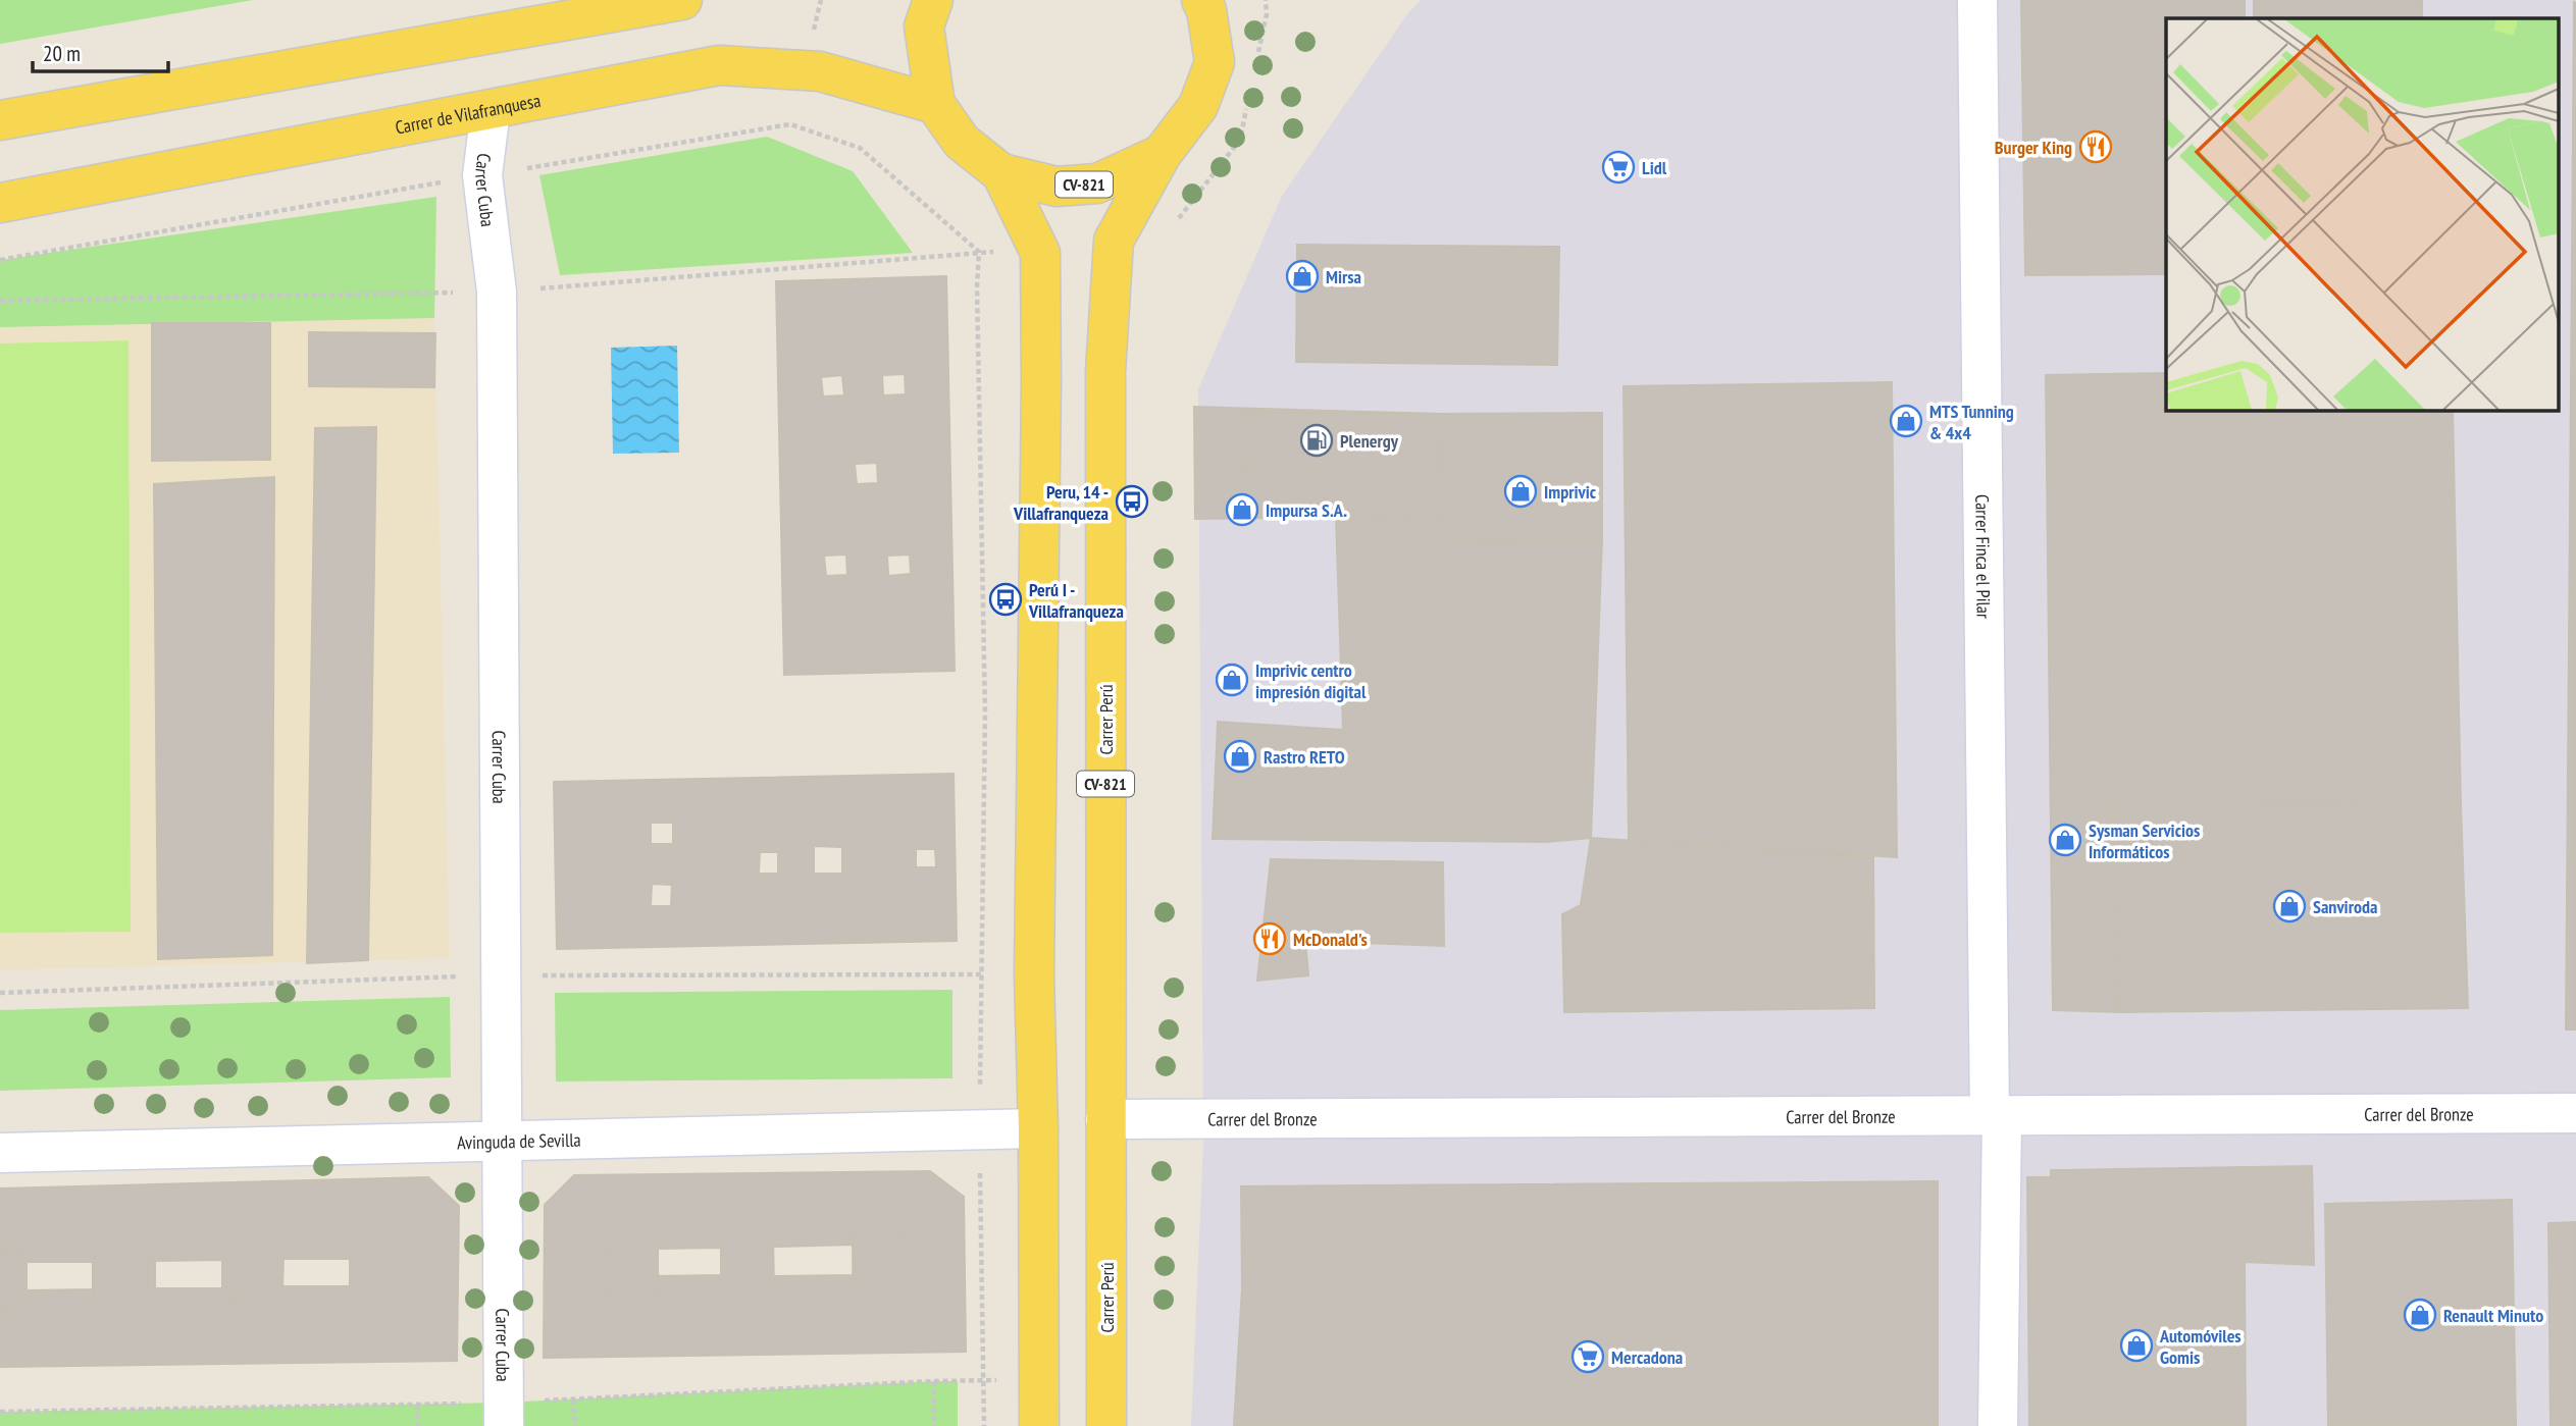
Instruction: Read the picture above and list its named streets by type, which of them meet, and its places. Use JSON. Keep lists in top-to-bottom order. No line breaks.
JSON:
{"streets":{"main road":["Carrer de Vilafranquesa","CV-821","Carrer Perú"],"street":["Carrer Cuba","Carrer Finca el Pilar","Carrer del Bronze","Avinguda de Sevilla"]},"crossings":[["Carrer de Vilafranquesa","CV-821"],["Carrer de Vilafranquesa","Carrer Cuba"],["CV-821","Carrer Perú"],["CV-821","Avinguda de Sevilla"],["Carrer Cuba","Avinguda de Sevilla"],["Carrer Finca el Pilar","Carrer del Bronze"],["Carrer Perú","Carrer del Bronze"]],"places":{"restaurant":["Burger King","McDonald's"],"supermarket":["Lidl","Mercadona"],"shop":["Mirsa","MTS Tunning & 4x4","Imprivic","Impursa S.A.","Imprivic centro impresión digital","Rastro RETO","Sysman Servicios Informáticos","Sanviroda","Renault Minuto","Automóviles Gomis"],"fuel station":["Plenergy"],"bus stop":["Peru, 14 - Villafranqueza","Perú I - Villafranqueza"]},"scale_bar":"20 m"}
